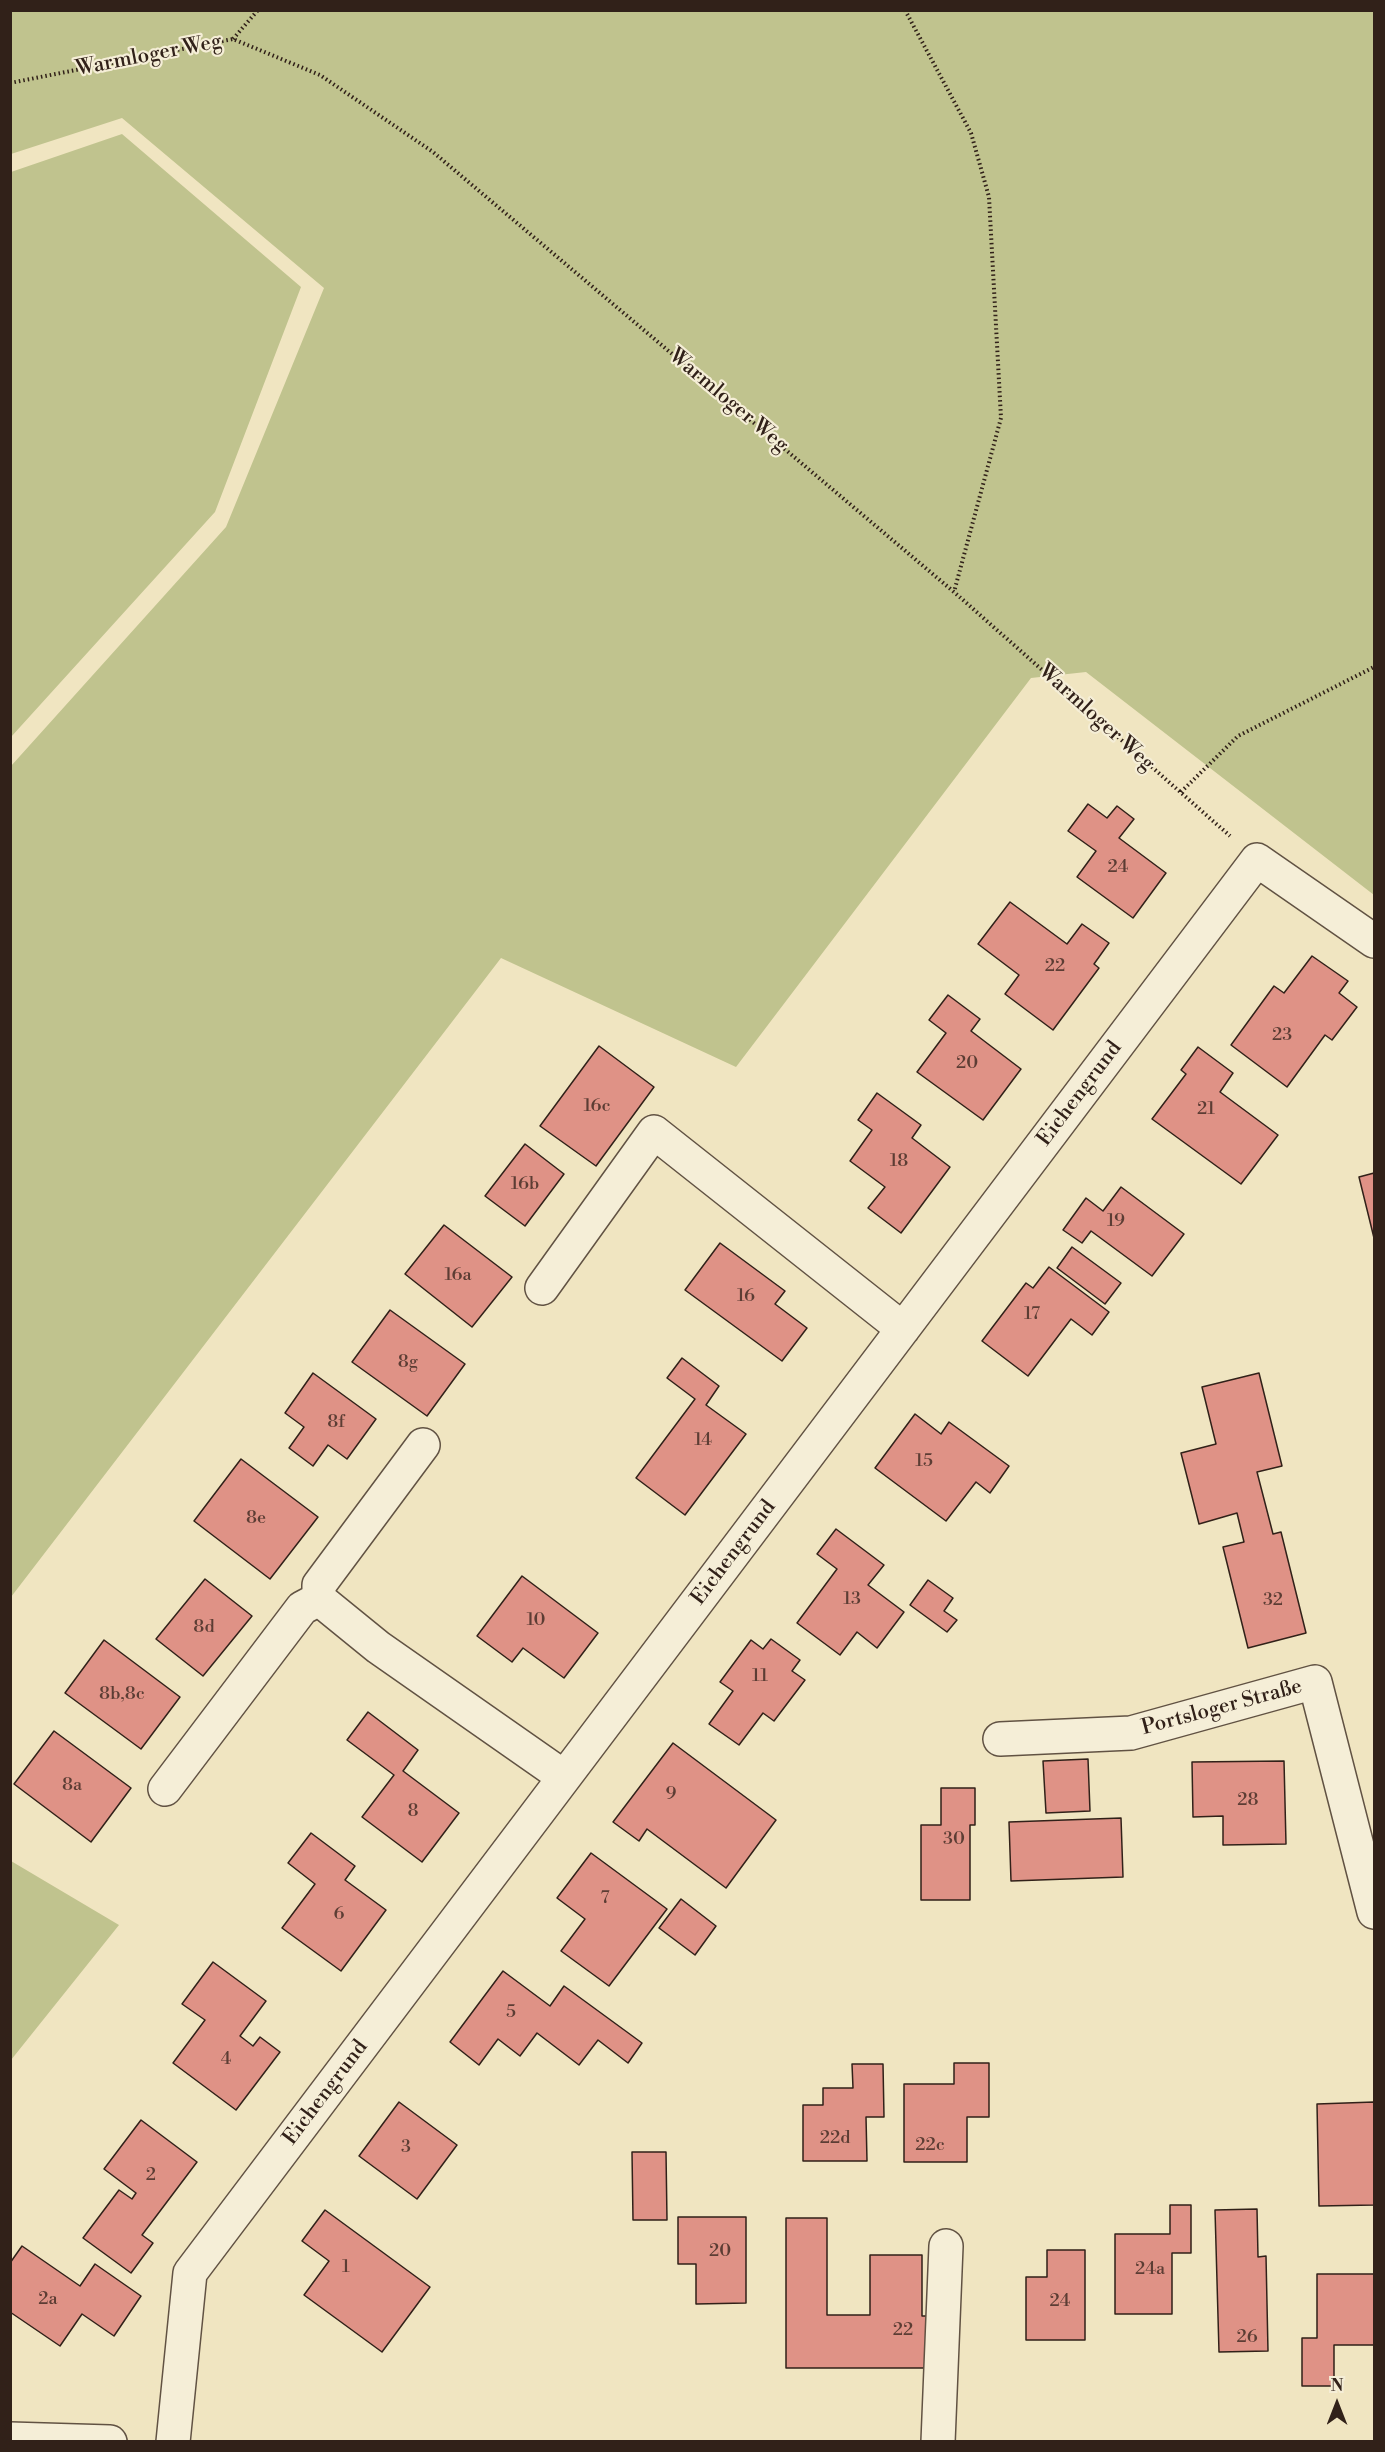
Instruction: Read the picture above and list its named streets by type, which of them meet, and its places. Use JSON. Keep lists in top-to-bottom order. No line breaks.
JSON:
{"streets":{"street":["Eichengrund","Portsloger Straße"],"path":["Warmloger Weg"]},"crossings":[["Warmloger Weg","Eichengrund"]],"house_numbers":["24","22","23","20","16c","21","18","16b","19","16a","16","17","8g","8f","14","15","8e","13","32","10","8d","11","8b,8c","8a","9","28","8","30","7","6","5","4","22d","22c","3","2","20","1","24a","2a","24","22","26"],"north":"top"}
